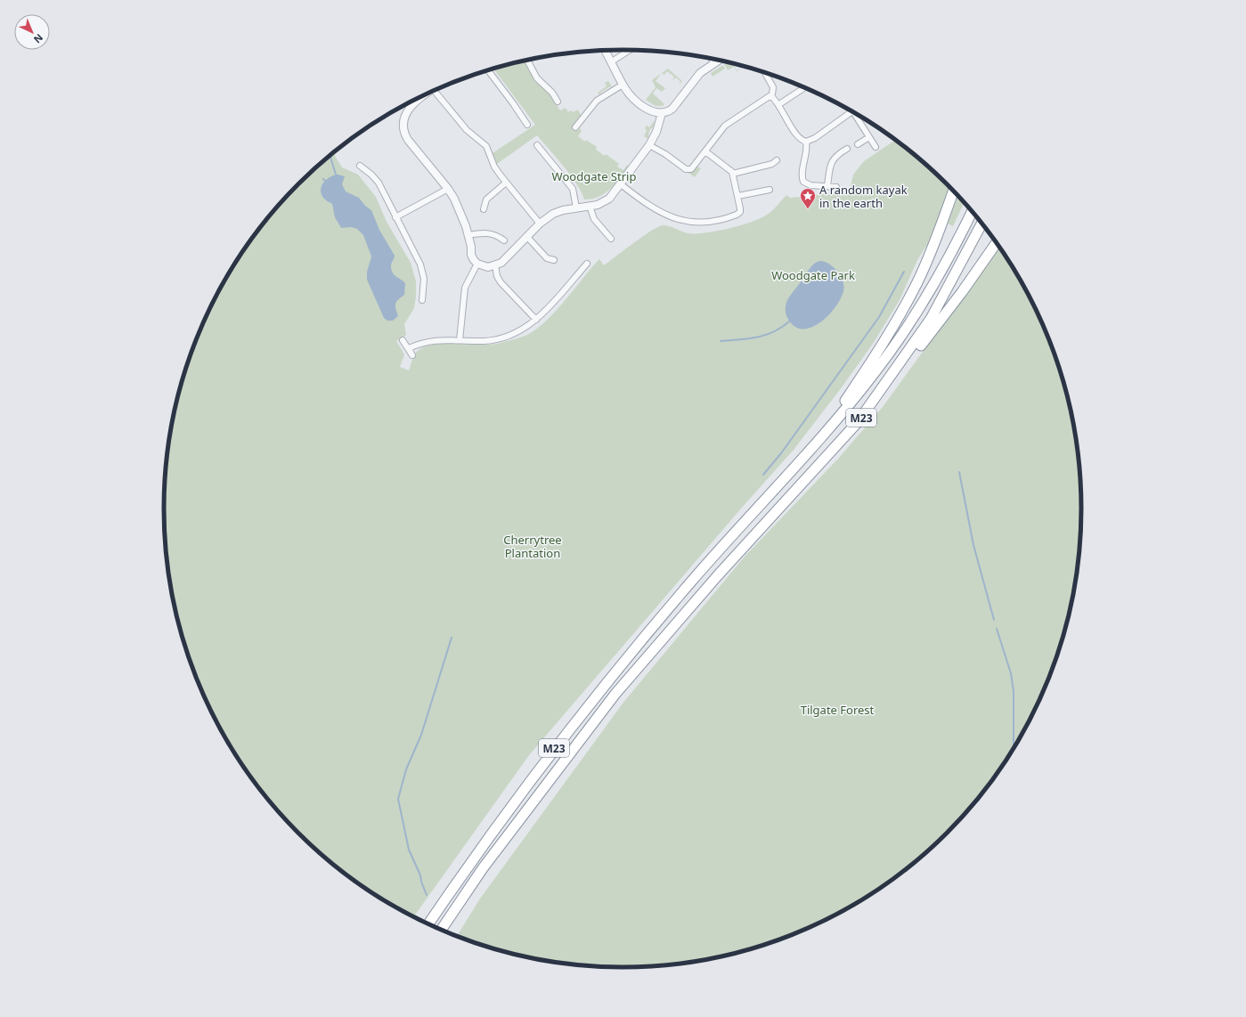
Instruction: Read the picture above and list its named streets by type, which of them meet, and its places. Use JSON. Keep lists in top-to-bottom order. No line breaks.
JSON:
{"streets":{"highway":["M23"]},"parks":["Woodgate Strip","Woodgate Park","Cherrytree Plantation","Tilgate Forest"],"places":{"place":["A random kayak in the earth"]},"north":"bottom right"}
